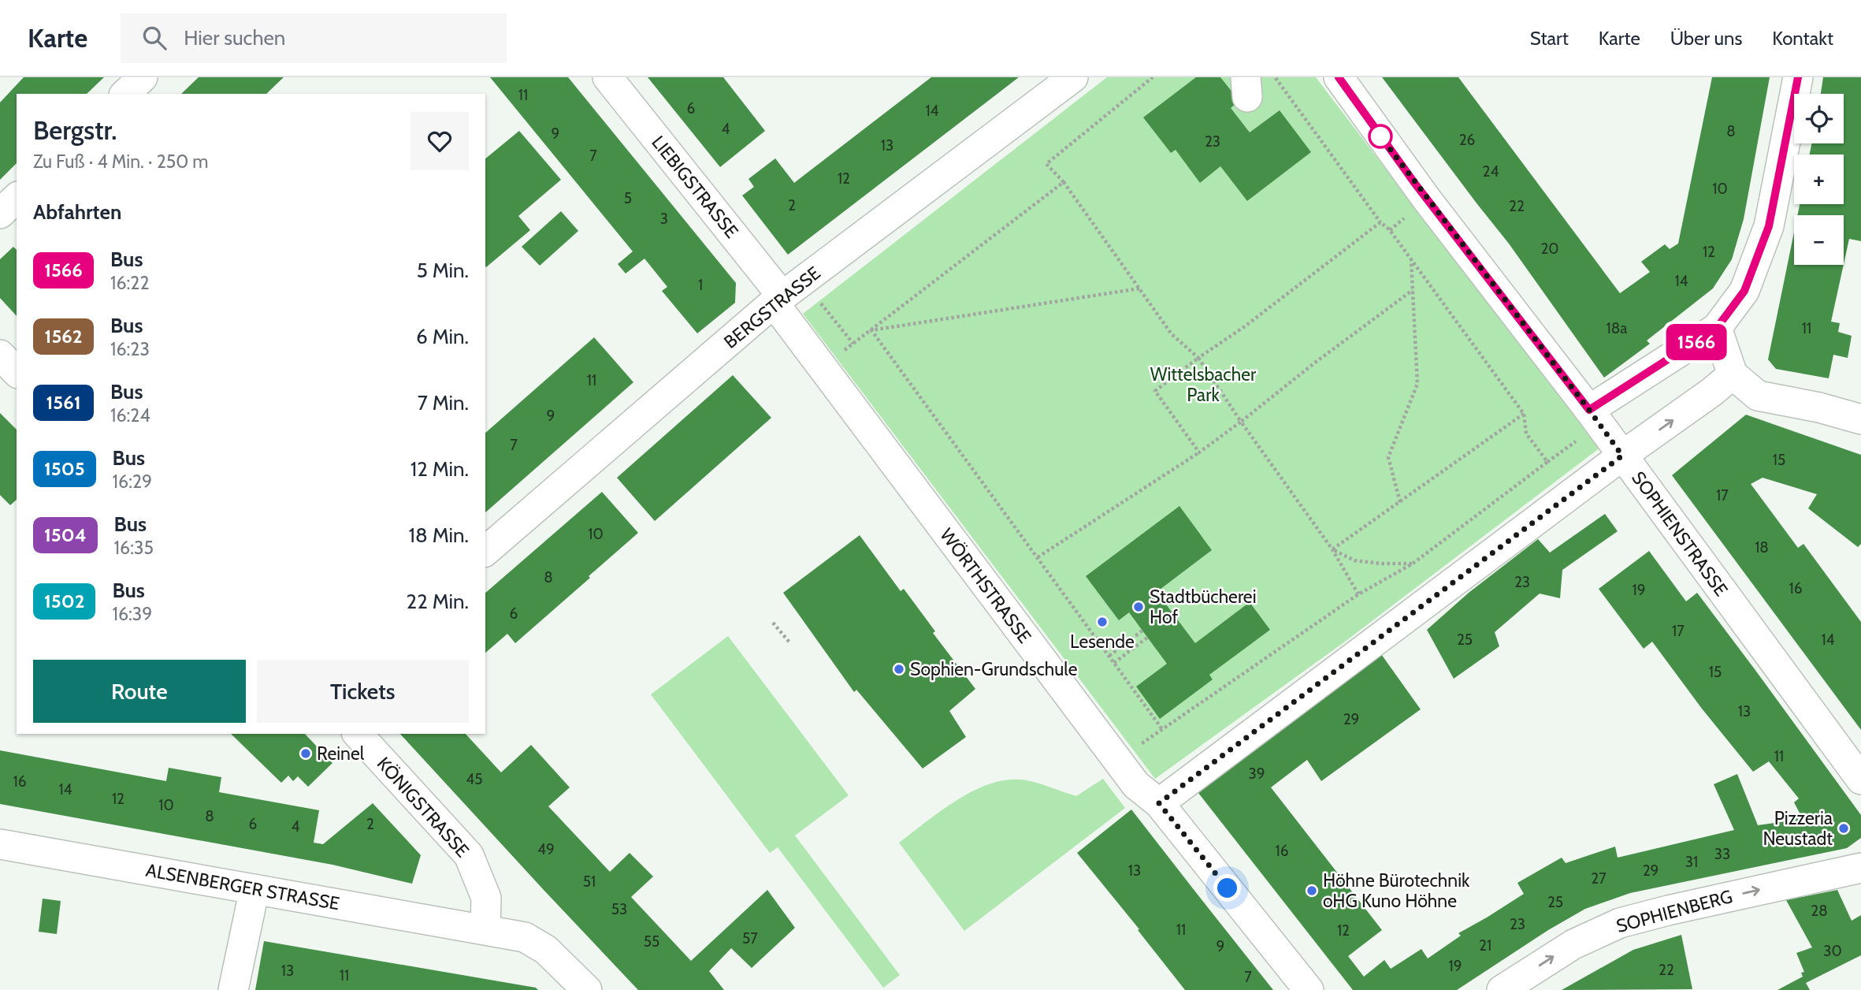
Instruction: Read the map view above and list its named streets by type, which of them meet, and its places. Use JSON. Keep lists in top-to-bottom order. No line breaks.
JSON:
{"streets":{"street":["LIEBIGSTRASSE","BERGSTRASSE","SOPHIENSTRASSE","WÖRTHSTRASSE","KÖNIGSTRASSE","ALSENBERGER STRASSE","SOPHIENBERG"]},"crossings":[["LIEBIGSTRASSE","BERGSTRASSE"],["LIEBIGSTRASSE","WÖRTHSTRASSE"],["BERGSTRASSE","WÖRTHSTRASSE"],["KÖNIGSTRASSE","ALSENBERGER STRASSE"]],"one_way":["SOPHIENBERG"],"parks":["Wittelsbacher Park"],"places":["Stadtbücherei Hof","Lesende","Sophien-Grundschule","Reinel","Pizzeria Neustadt","Höhne Bürotechnik oHG Kuno Höhne"],"lines":["bus line 1566"],"house_numbers":["11","6","14","4","8","9","26","23","13","7","24","12","10","5","2","22","3","20","12","14","1","18a","11","11","9","7","15","17","10","18","8","23","16","19","6","17","25","14","15","13","29","11","39","45","16","14","12","10","8","6","2","4","49","16","33","31","13","29","27","51","25","53","28","23","11","12","57","55","21","9","30","19","22","13","11","7"],"page":{"header":"Karte","search":"Hier suchen","nav":["Start","Karte","Über uns","Kontakt"],"on_map":"1566","map_buttons":["+","−"],"heading":[["Bergstr.","Zu Fuß · 4 Min. · 250 m"],"Abfahrten"],"list":[{"mark":"1566","name":"Bus","note":"16:22","value":"5 Min."},{"mark":"1562","name":"Bus","note":"16:23","value":"6 Min."},{"mark":"1561","name":"Bus","note":"16:24","value":"7 Min."},{"mark":"1505","name":"Bus","note":"16:29","value":"12 Min."},{"mark":"1504","name":"Bus","note":"16:35","value":"18 Min."},{"mark":"1502","name":"Bus","note":"16:39","value":"22 Min."}],"buttons":["Route","Tickets"]}}
